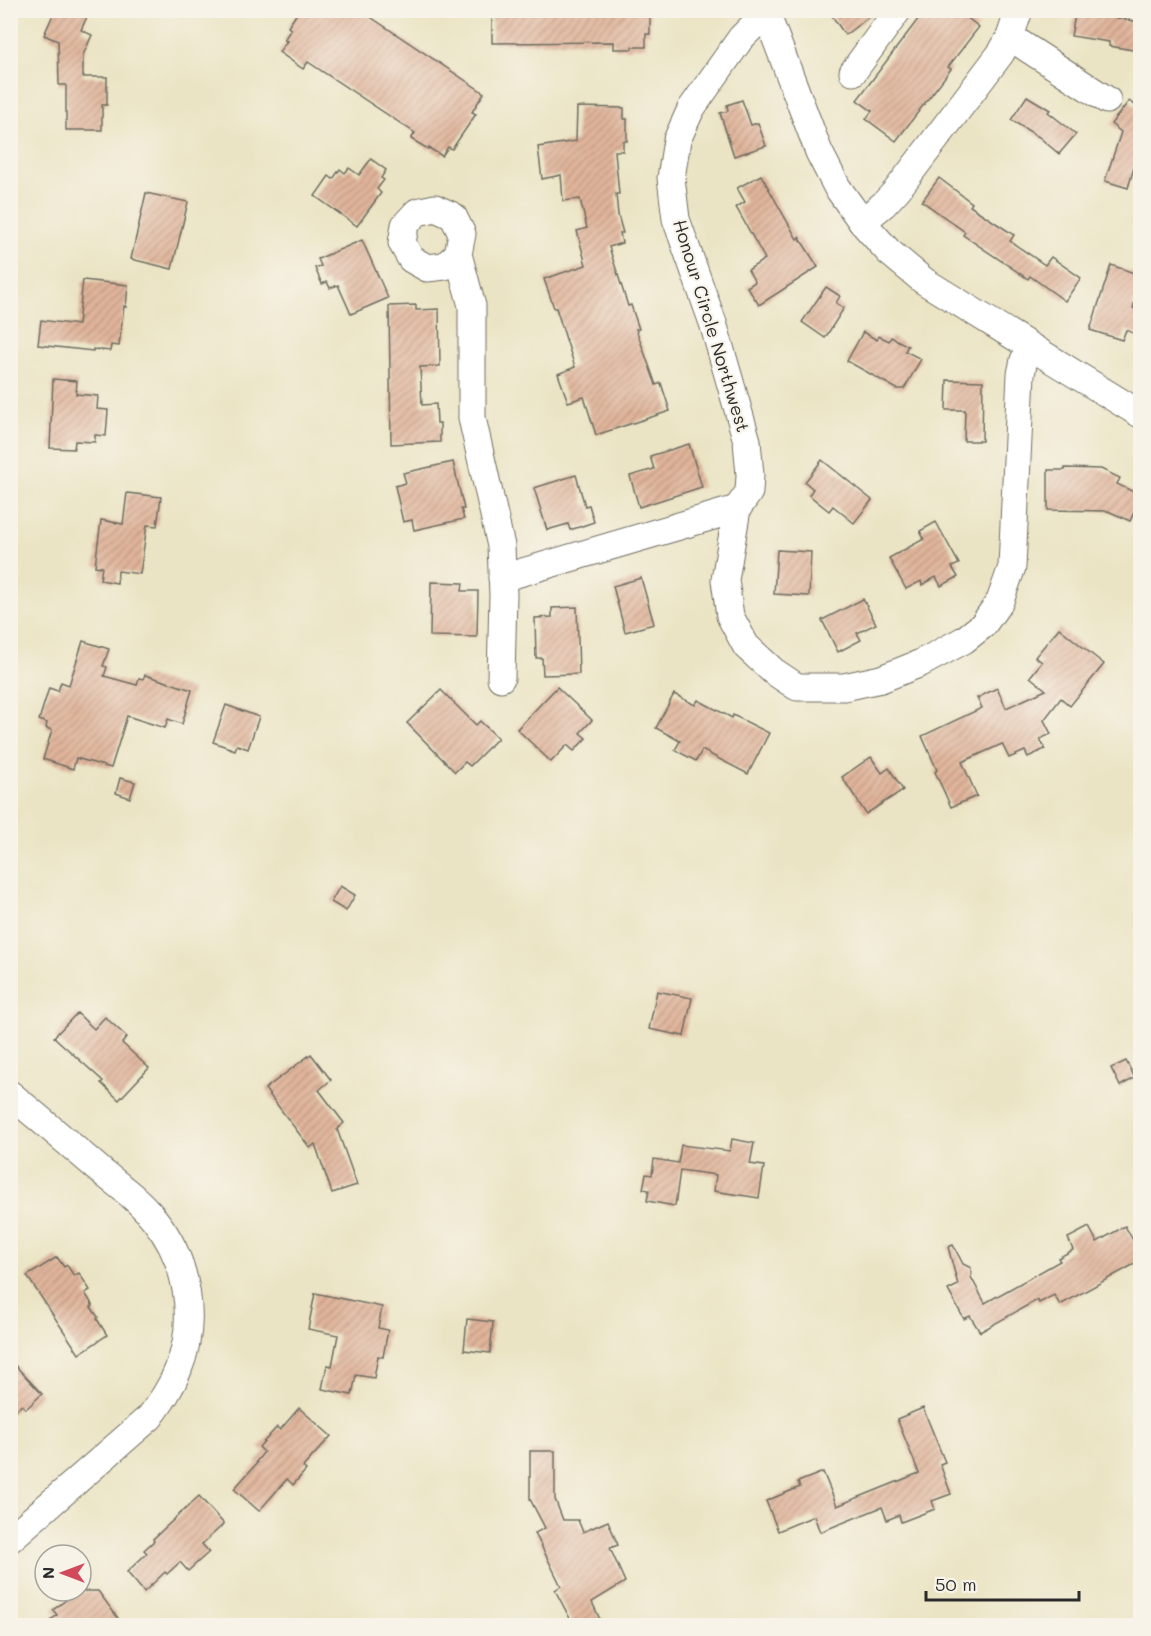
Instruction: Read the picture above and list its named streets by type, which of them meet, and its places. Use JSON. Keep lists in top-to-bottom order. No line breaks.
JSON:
{"streets":{"street":["Honour Circle Northwest"]},"scale_bar":"50 m","north":"left"}
